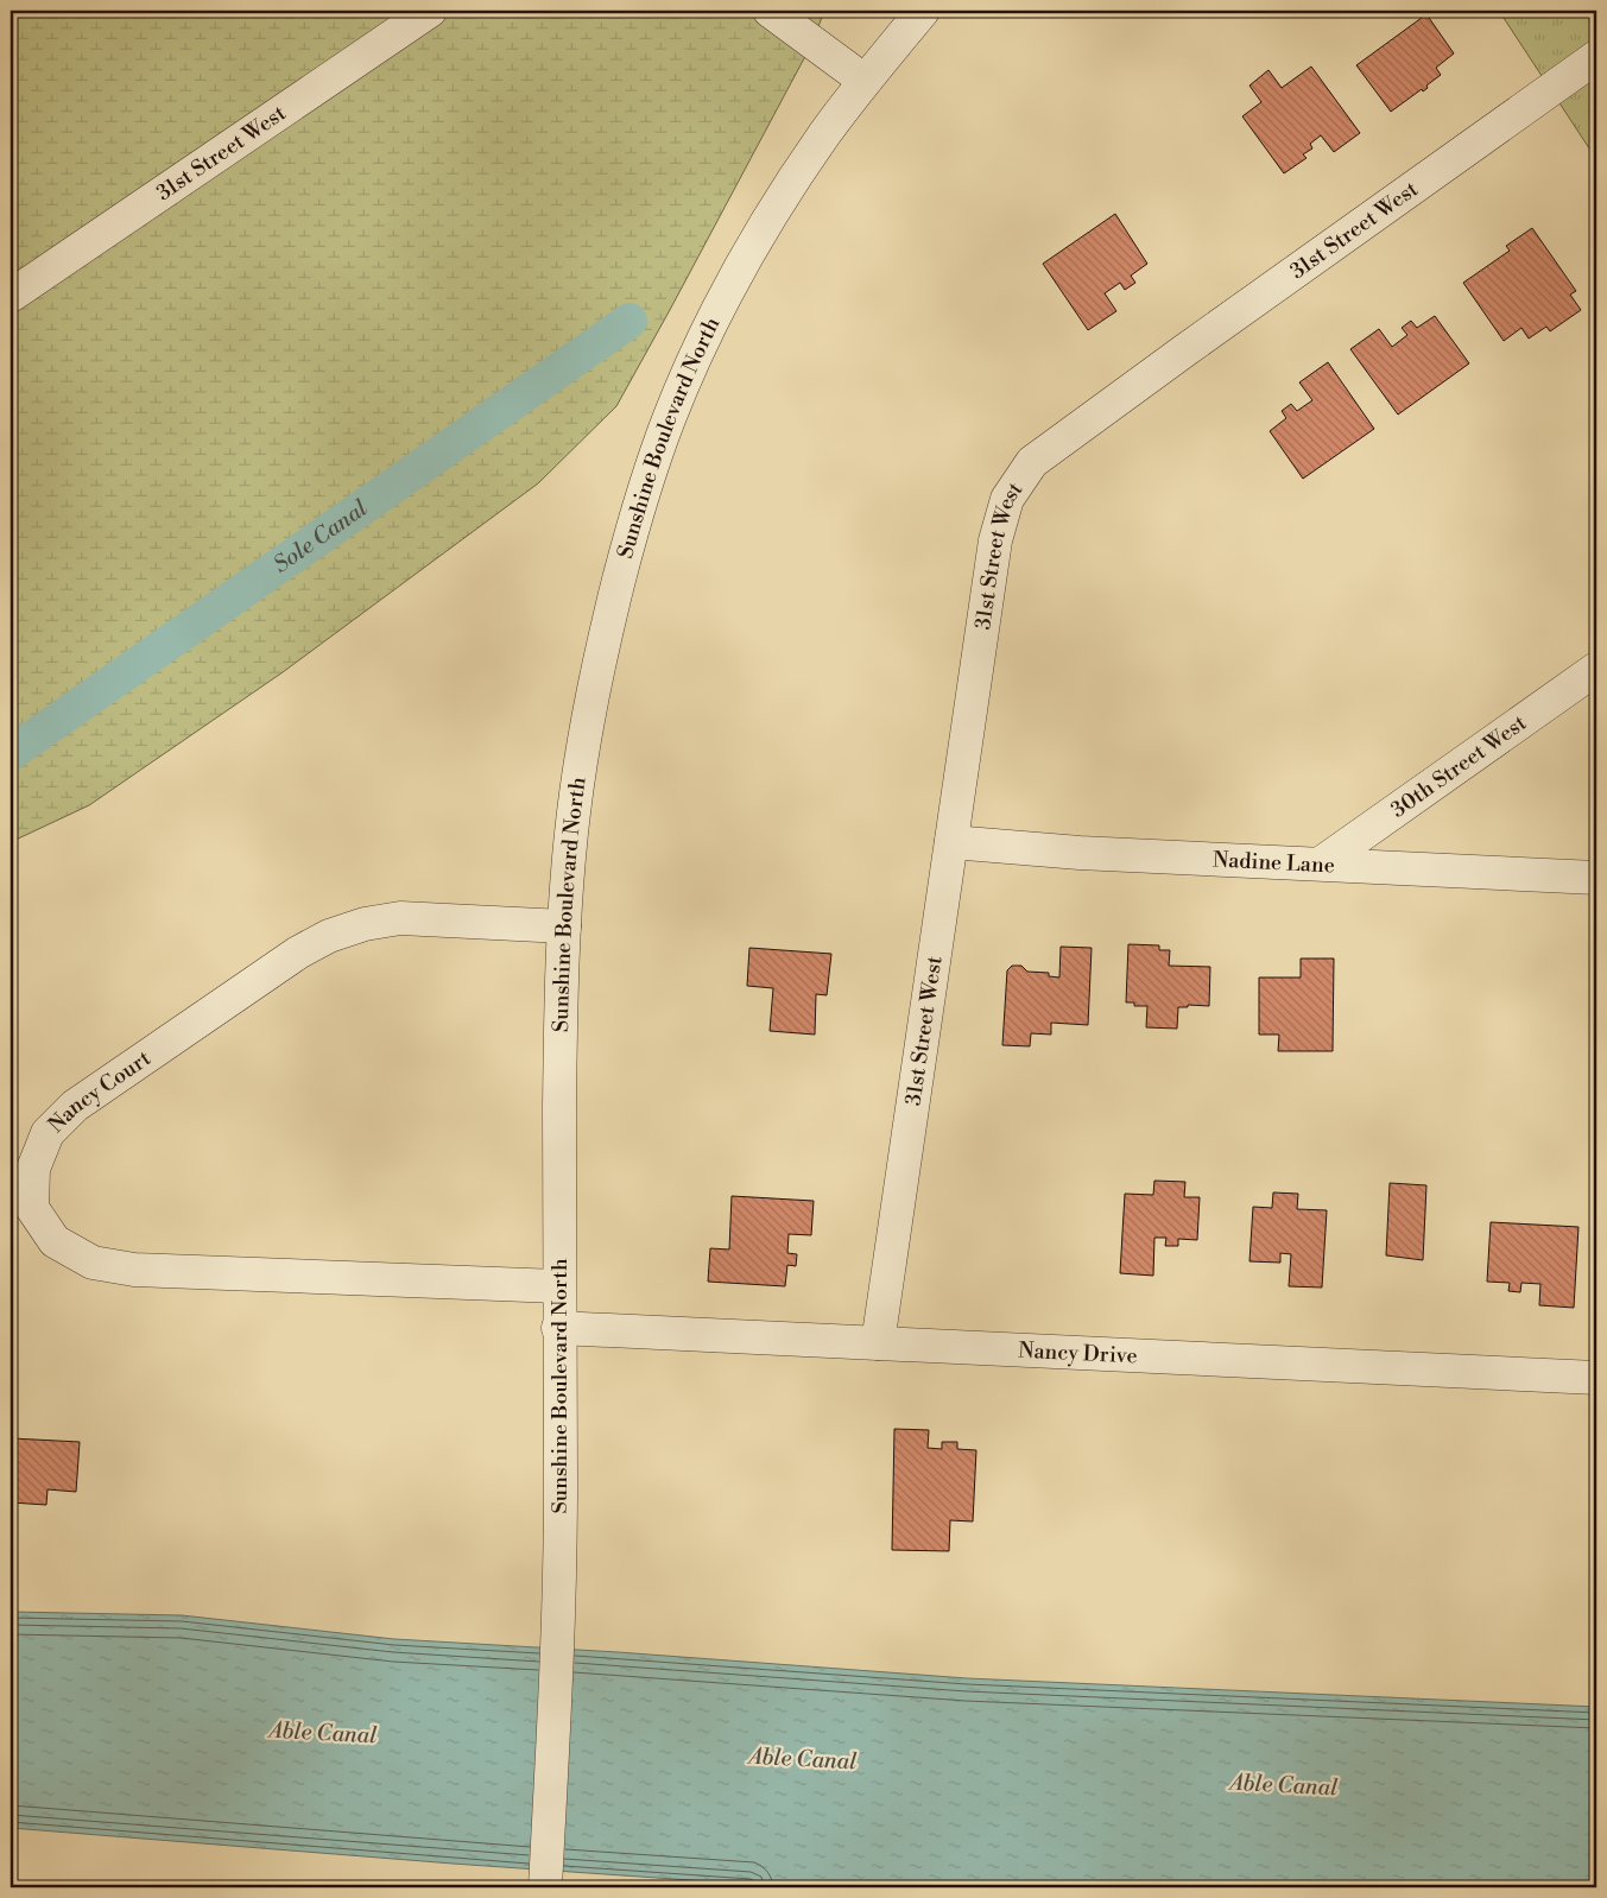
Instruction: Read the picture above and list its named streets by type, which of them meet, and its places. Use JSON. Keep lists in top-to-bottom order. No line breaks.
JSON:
{"streets":{"street":["31st Street West","Sunshine Boulevard North","30th Street West","Nadine Lane","Nancy Court","Nancy Drive"]},"crossings":[["31st Street West","Nadine Lane"],["31st Street West","Nancy Drive"],["Sunshine Boulevard North","Nancy Court"],["Sunshine Boulevard North","Nancy Drive"],["30th Street West","Nadine Lane"]],"water":["Sole Canal","Able Canal"]}
